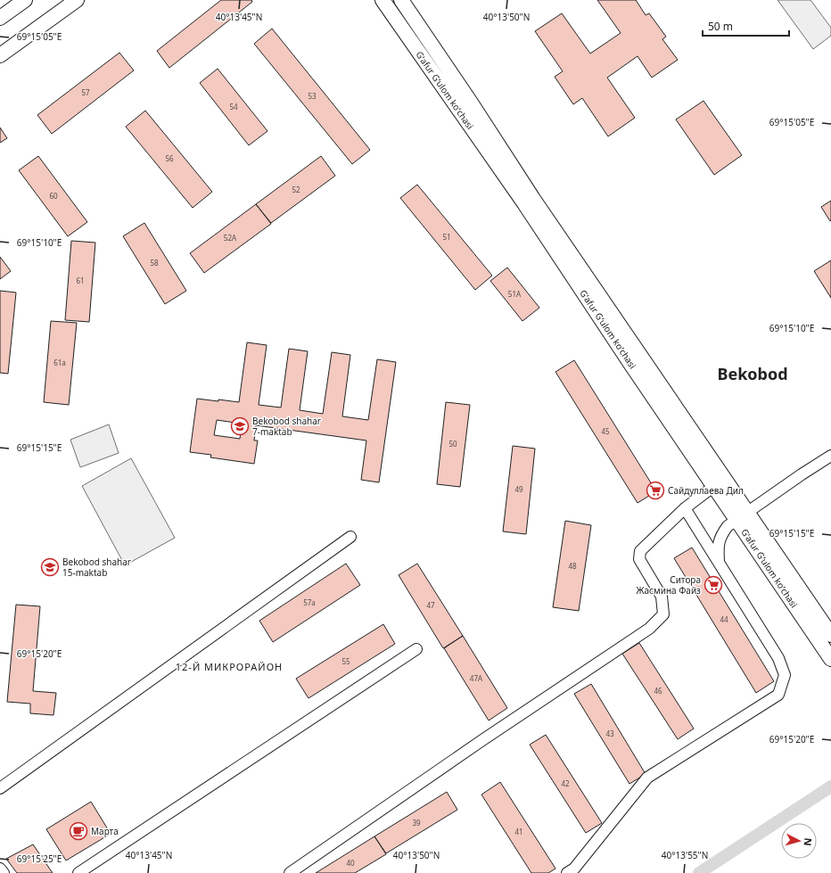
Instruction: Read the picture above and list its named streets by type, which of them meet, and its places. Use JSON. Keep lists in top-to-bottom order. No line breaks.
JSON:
{"streets":{"main road":["Gʻafur Gʻulom koʻchasi"]},"districts":["Bekobod","12-Й МИКРОРАЙОН"],"places":{"school or university":["Bekobod shahar 7-maktab","Bekobod shahar 15-maktab"],"supermarket":["Сайдуллаева Дил","Ситора Жасмина Файз"],"cafe":["Марта"]},"house_numbers":["57","53","54","56","52","60","51","52A","58","61","51A","61a","45","50","49","48","57a","47","44","55","47A","46","43","42","39","41","40"],"scale_bar":"50 m","north":"right","coordinates":["40°13'45\"N","40°13'50\"N","69°15'05\"E","69°15'10\"E","69°15'15\"E","69°15'20\"E","40°13'55\"N","69°15'25\"E"]}
